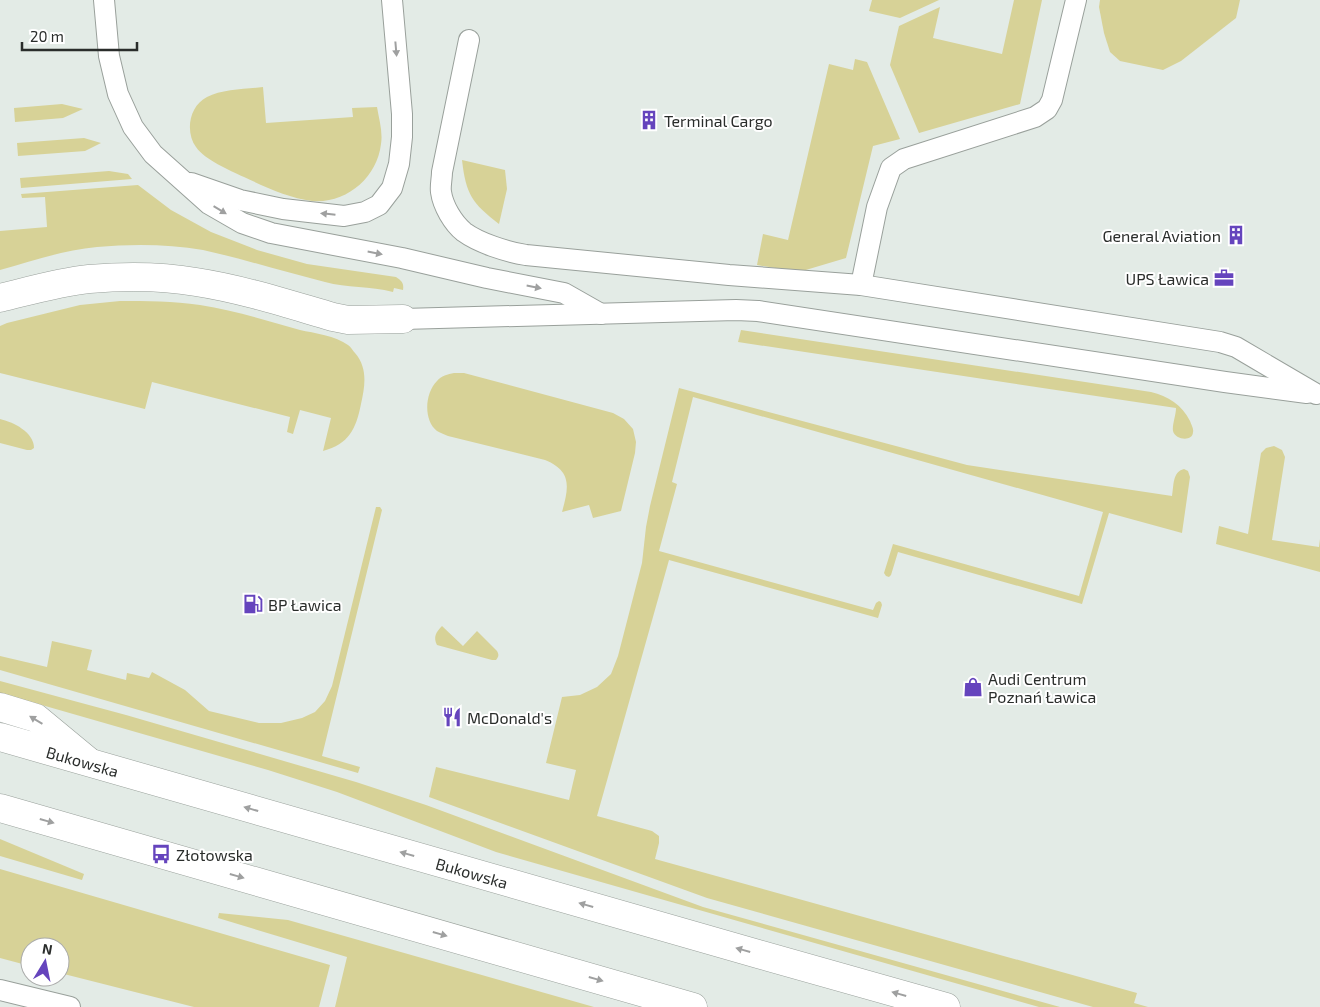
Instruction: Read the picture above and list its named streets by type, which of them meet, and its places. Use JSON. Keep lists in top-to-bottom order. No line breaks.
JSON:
{"streets":{"main road":["Bukowska"]},"places":{"building":["Terminal Cargo","General Aviation"],"office":["UPS Ławica"],"fuel station":["BP Ławica"],"shop":["Audi Centrum Poznań Ławica"],"restaurant":["McDonald's"],"bus stop":["Złotowska"]},"scale_bar":"20 m","north":"top"}
